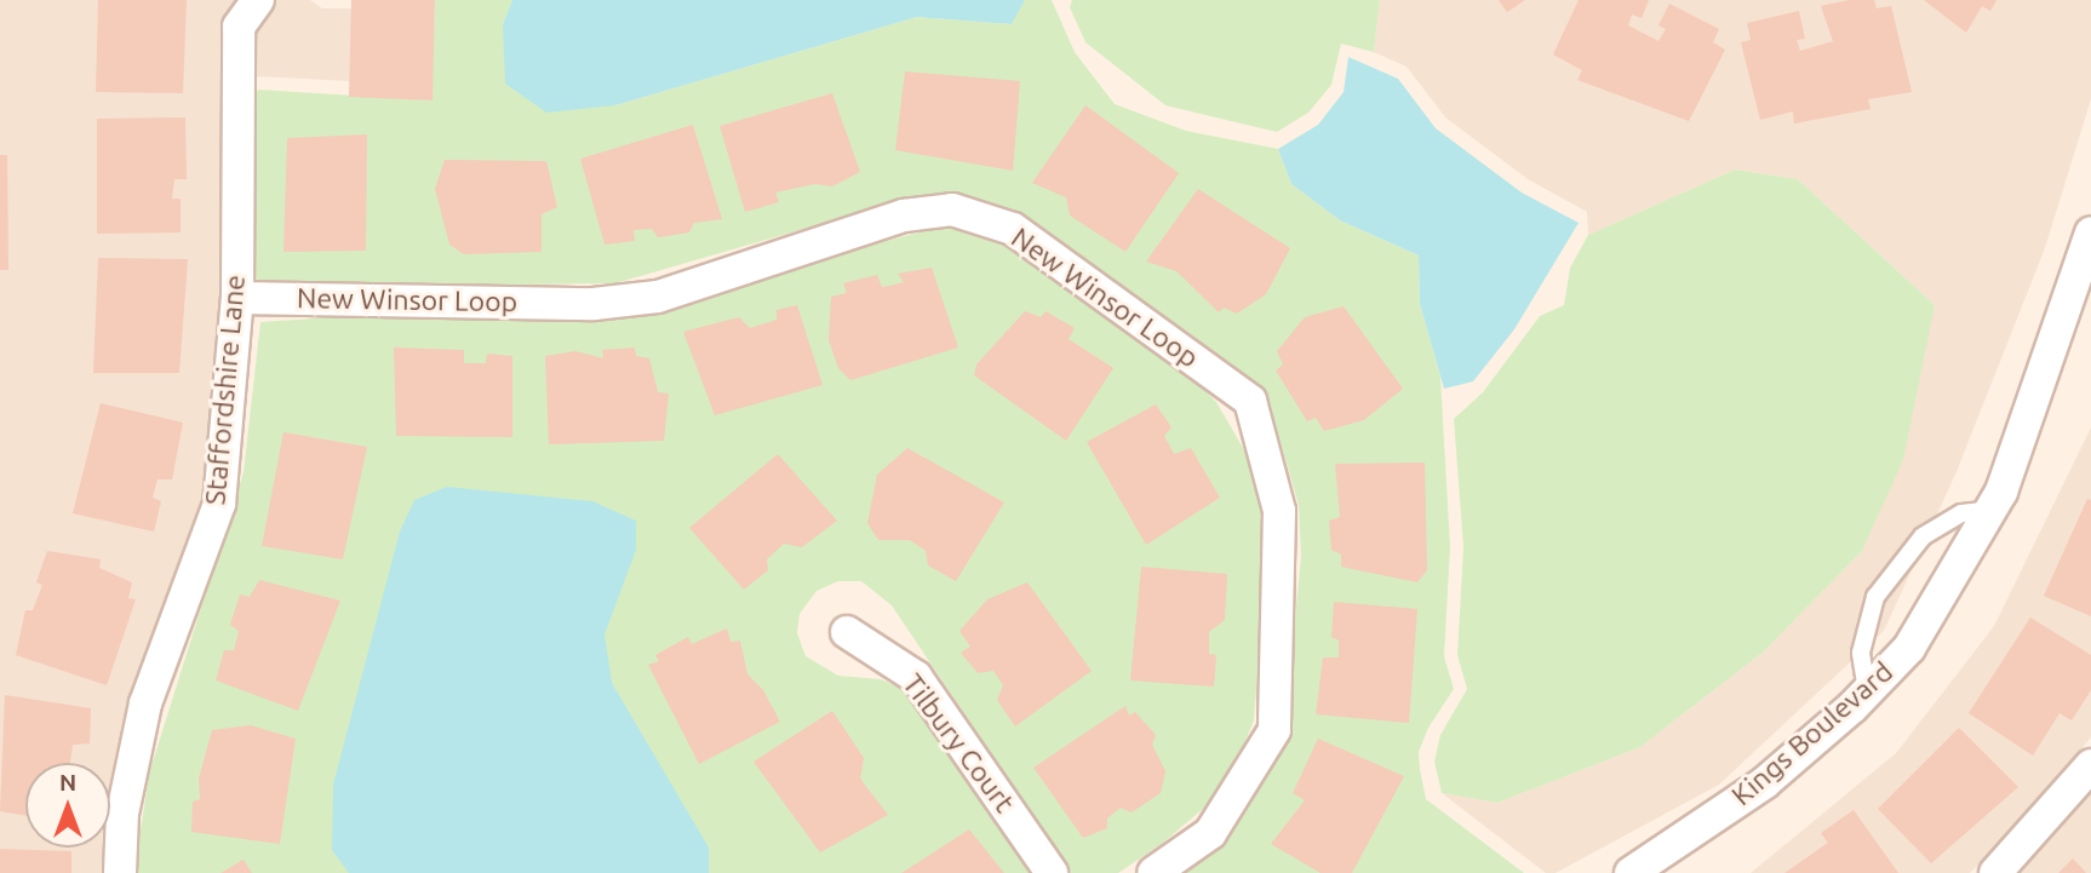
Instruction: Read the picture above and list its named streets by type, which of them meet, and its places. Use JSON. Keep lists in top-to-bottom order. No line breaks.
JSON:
{"streets":{"street":["New Winsor Loop","Staffordshire Lane","Kings Boulevard","Tilbury Court"]},"crossings":[["New Winsor Loop","Staffordshire Lane"]],"north":"top"}
